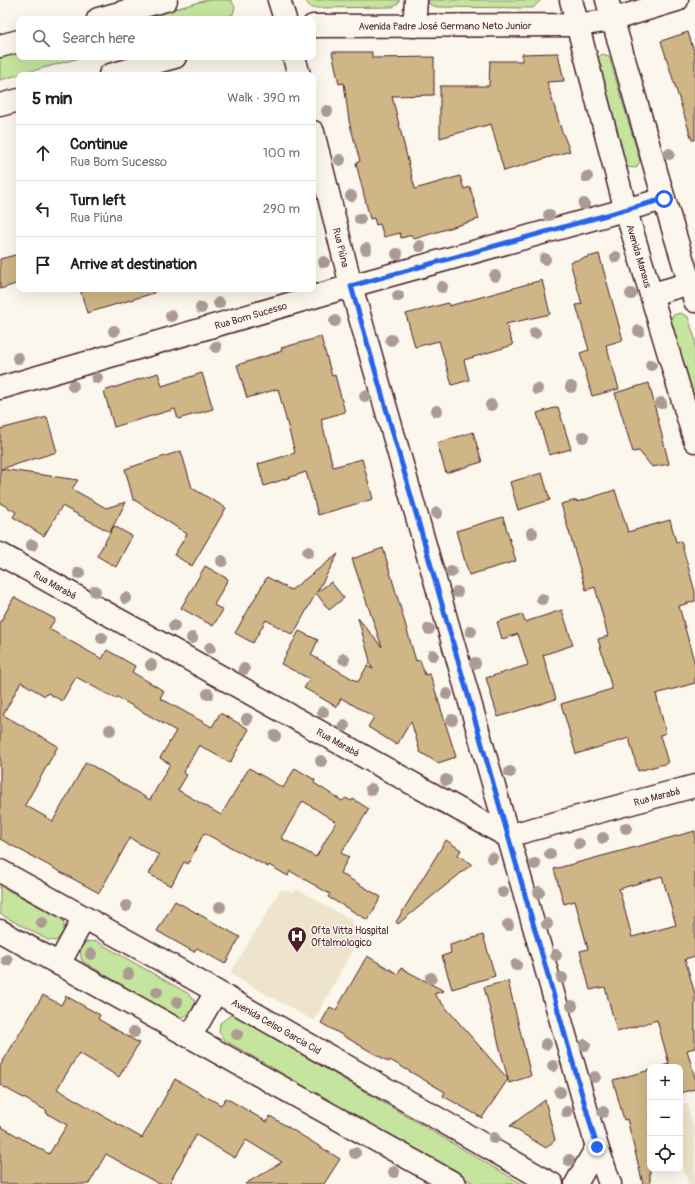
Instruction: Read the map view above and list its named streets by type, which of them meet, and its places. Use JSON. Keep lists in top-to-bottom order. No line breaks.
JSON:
{"streets":{"street":["Avenida Padre José Germano Neto Junior","Rua Piúna","Avenida Manaus","Rua Bom Sucesso","Rua Marabá","Avenida Celso Garcia Cid"]},"crossings":[["Avenida Padre José Germano Neto Junior","Avenida Manaus"],["Rua Piúna","Rua Bom Sucesso"],["Rua Piúna","Rua Marabá"],["Avenida Manaus","Rua Bom Sucesso"]],"places":{"hospital":["Ofta Vitta Hospital Oftalmologico"]},"page":{"search":"Search here","heading":["5 min","Walk · 390 m"],"list":[["Continue","Rua Bom Sucesso","100 m"],["Turn left","Rua Piúna","290 m"],"Arrive at destination"],"map_buttons":["+","−"]}}
